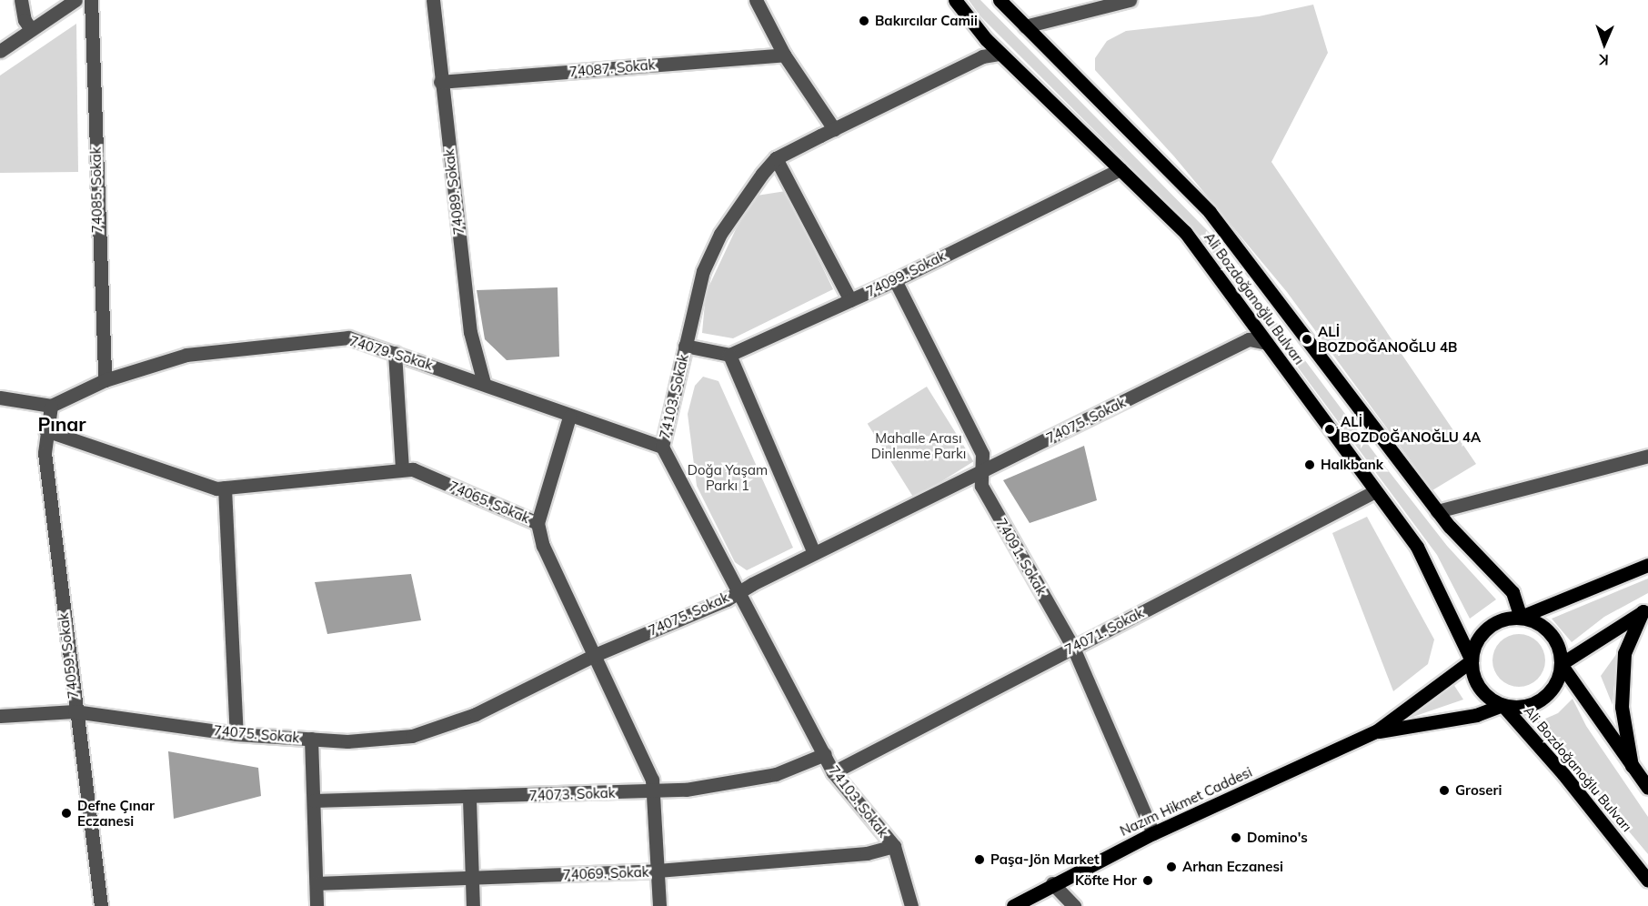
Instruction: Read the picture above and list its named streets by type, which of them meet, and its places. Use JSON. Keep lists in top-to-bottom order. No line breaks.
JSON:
{"streets":{"main road":["Ali Bozdoğanoğlu Bulvarı","Nazım Hikmet Caddesi"],"street":["74087. Sokak","74085. Sokak","74089. Sokak","74099. Sokak","74079. Sokak","74103. Sokak","74075. Sokak","74065. Sokak","74091. Sokak","74071. Sokak","74059. Sokak","74073. Sokak","74069. Sokak"]},"crossings":[["74087. Sokak","74089. Sokak"],["74085. Sokak","74079. Sokak"],["74089. Sokak","74079. Sokak"],["74099. Sokak","Ali Bozdoğanoğlu Bulvarı"],["74099. Sokak","74091. Sokak"],["Ali Bozdoğanoğlu Bulvarı","74103. Sokak"],["Ali Bozdoğanoğlu Bulvarı","74075. Sokak"],["Ali Bozdoğanoğlu Bulvarı","74071. Sokak"],["74079. Sokak","74103. Sokak"],["74079. Sokak","74059. Sokak"],["74103. Sokak","74075. Sokak"],["74103. Sokak","74071. Sokak"],["74103. Sokak","74073. Sokak"],["74103. Sokak","74069. Sokak"],["74075. Sokak","74065. Sokak"],["74075. Sokak","74091. Sokak"],["74075. Sokak","74059. Sokak"],["74065. Sokak","74059. Sokak"],["74065. Sokak","74073. Sokak"],["74065. Sokak","74069. Sokak"],["74091. Sokak","74071. Sokak"],["74091. Sokak","Nazım Hikmet Caddesi"]],"districts":["Pınar"],"parks":["Mahalle Arası Dinlenme Parkı","Doğa Yaşam Parkı 1"],"places":["Bakırcılar Camii","ALİ BOZDOĞANOĞLU 4B","ALİ BOZDOĞANOĞLU 4A","Halkbank","Groseri","Defne Çınar Eczanesi","Domino's","Paşa-Jön Market","Arhan Eczanesi","Köfte Hor"],"north":"bottom"}
